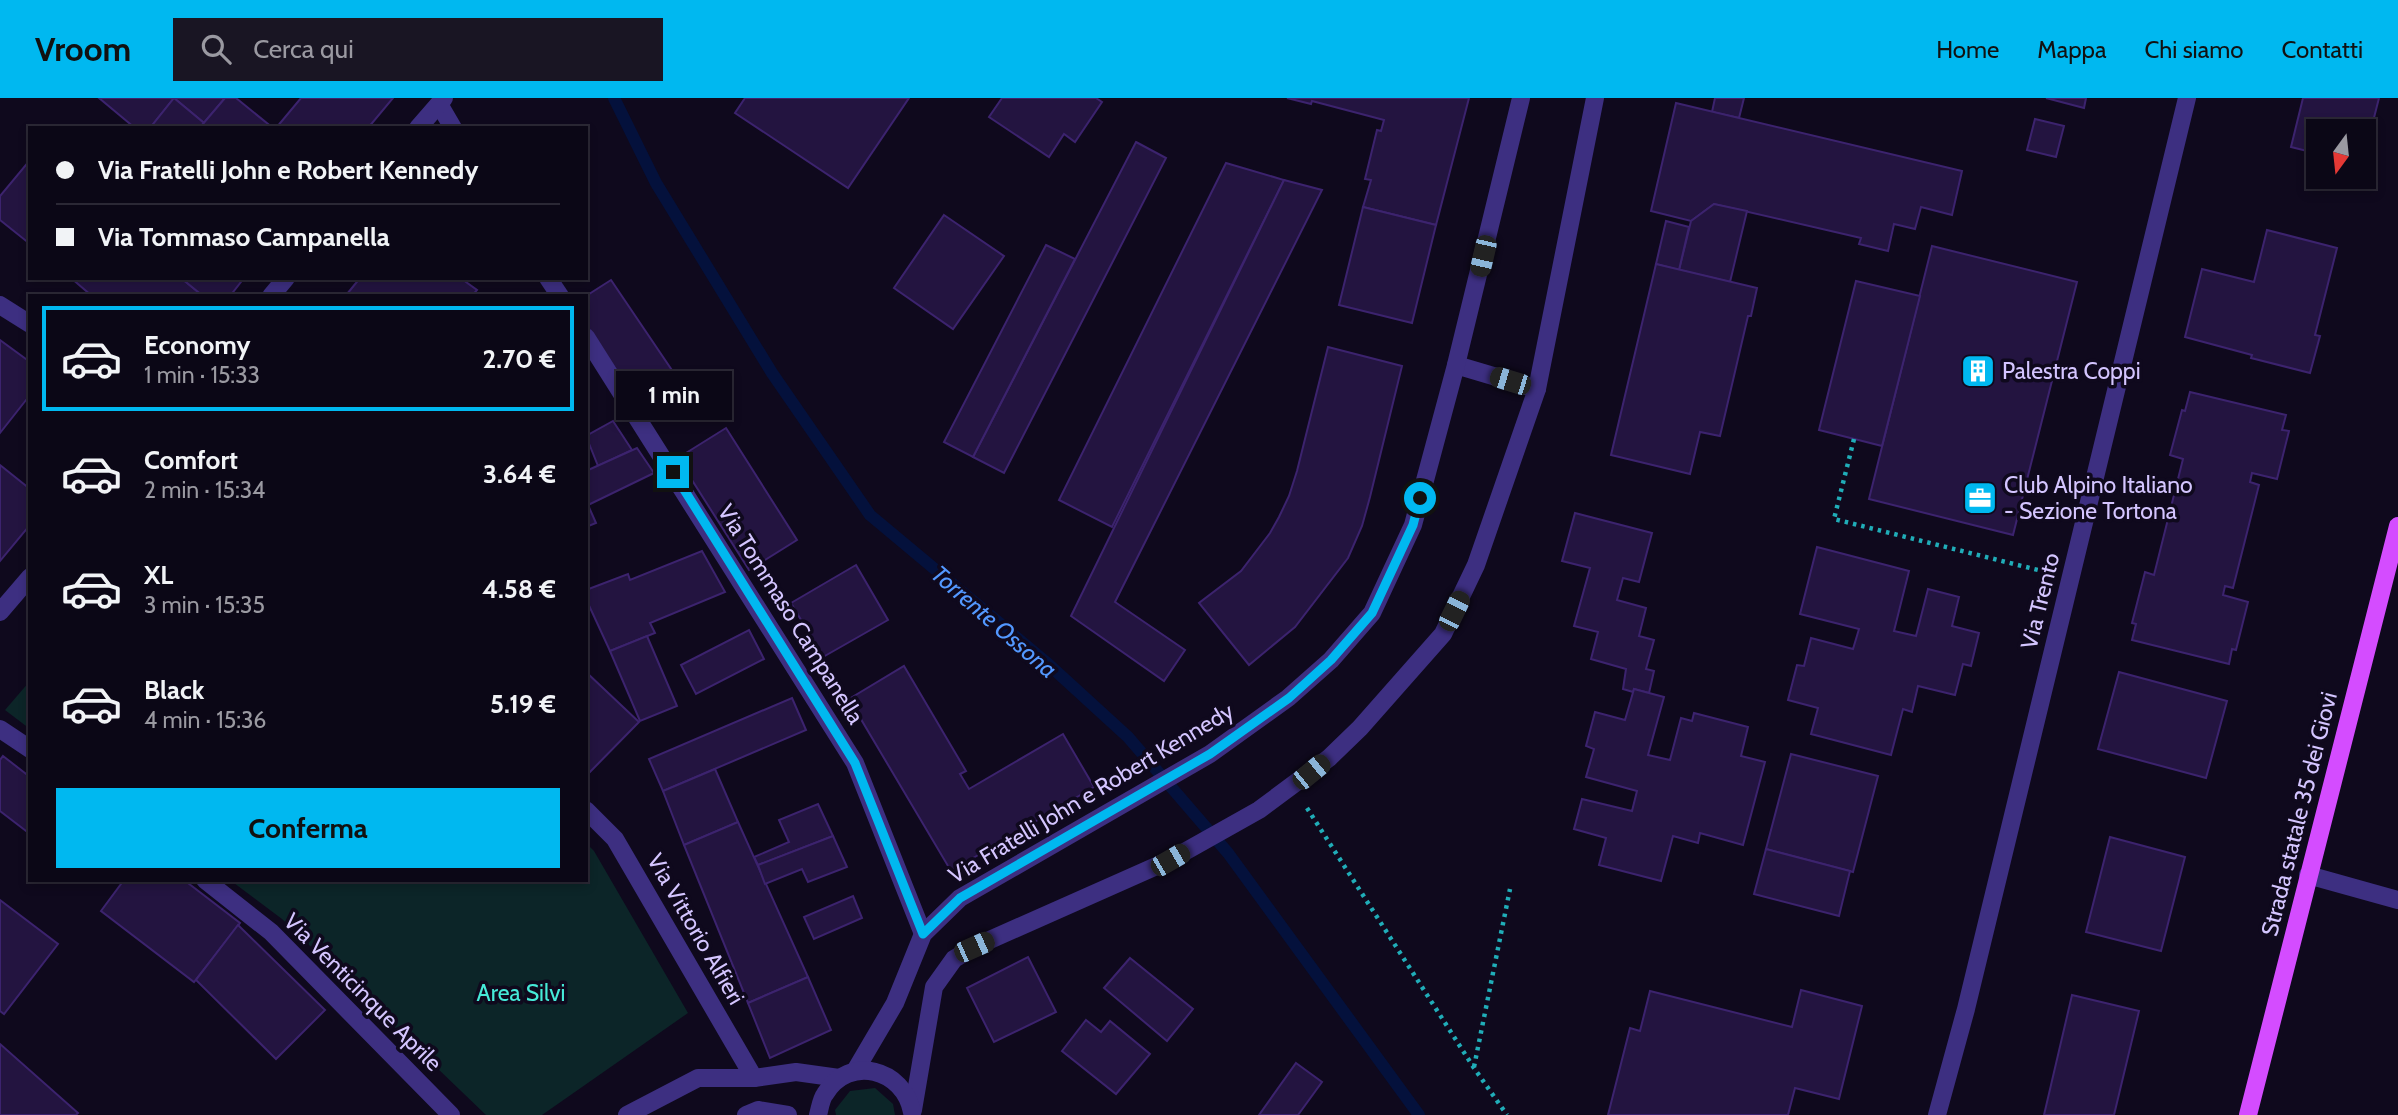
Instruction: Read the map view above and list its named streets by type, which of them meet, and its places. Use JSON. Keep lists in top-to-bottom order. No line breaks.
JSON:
{"streets":{"main road":["Strada statale 35 dei Giovi"],"street":["Via Trento","Via Tommaso Campanella","Via Fratelli John e Robert Kennedy","Via Vittorio Alfieri","Via Venticinque Aprile"]},"crossings":[["Via Tommaso Campanella","Via Fratelli John e Robert Kennedy"]],"water":["Torrente Ossona"],"parks":["Area Silvi"],"places":{"building":["Palestra Coppi"],"office":["Club Alpino Italiano - Sezione Tortona"]},"north":"bottom","page":{"header":"Vroom","search":"Cerca qui","nav":["Home","Mappa","Chi siamo","Contatti"],"banner":["Via Fratelli John e Robert Kennedy","Via Tommaso Campanella"],"list":[{"name":"Economy","note":"1 min · 15:33","value":"2.70 €"},{"name":"Comfort","note":"2 min · 15:34","value":"3.64 €"},{"name":"XL","note":"3 min · 15:35","value":"4.58 €"},{"name":"Black","note":"4 min · 15:36","value":"5.19 €"}],"bubble":"1 min","buttons":"Conferma"}}
